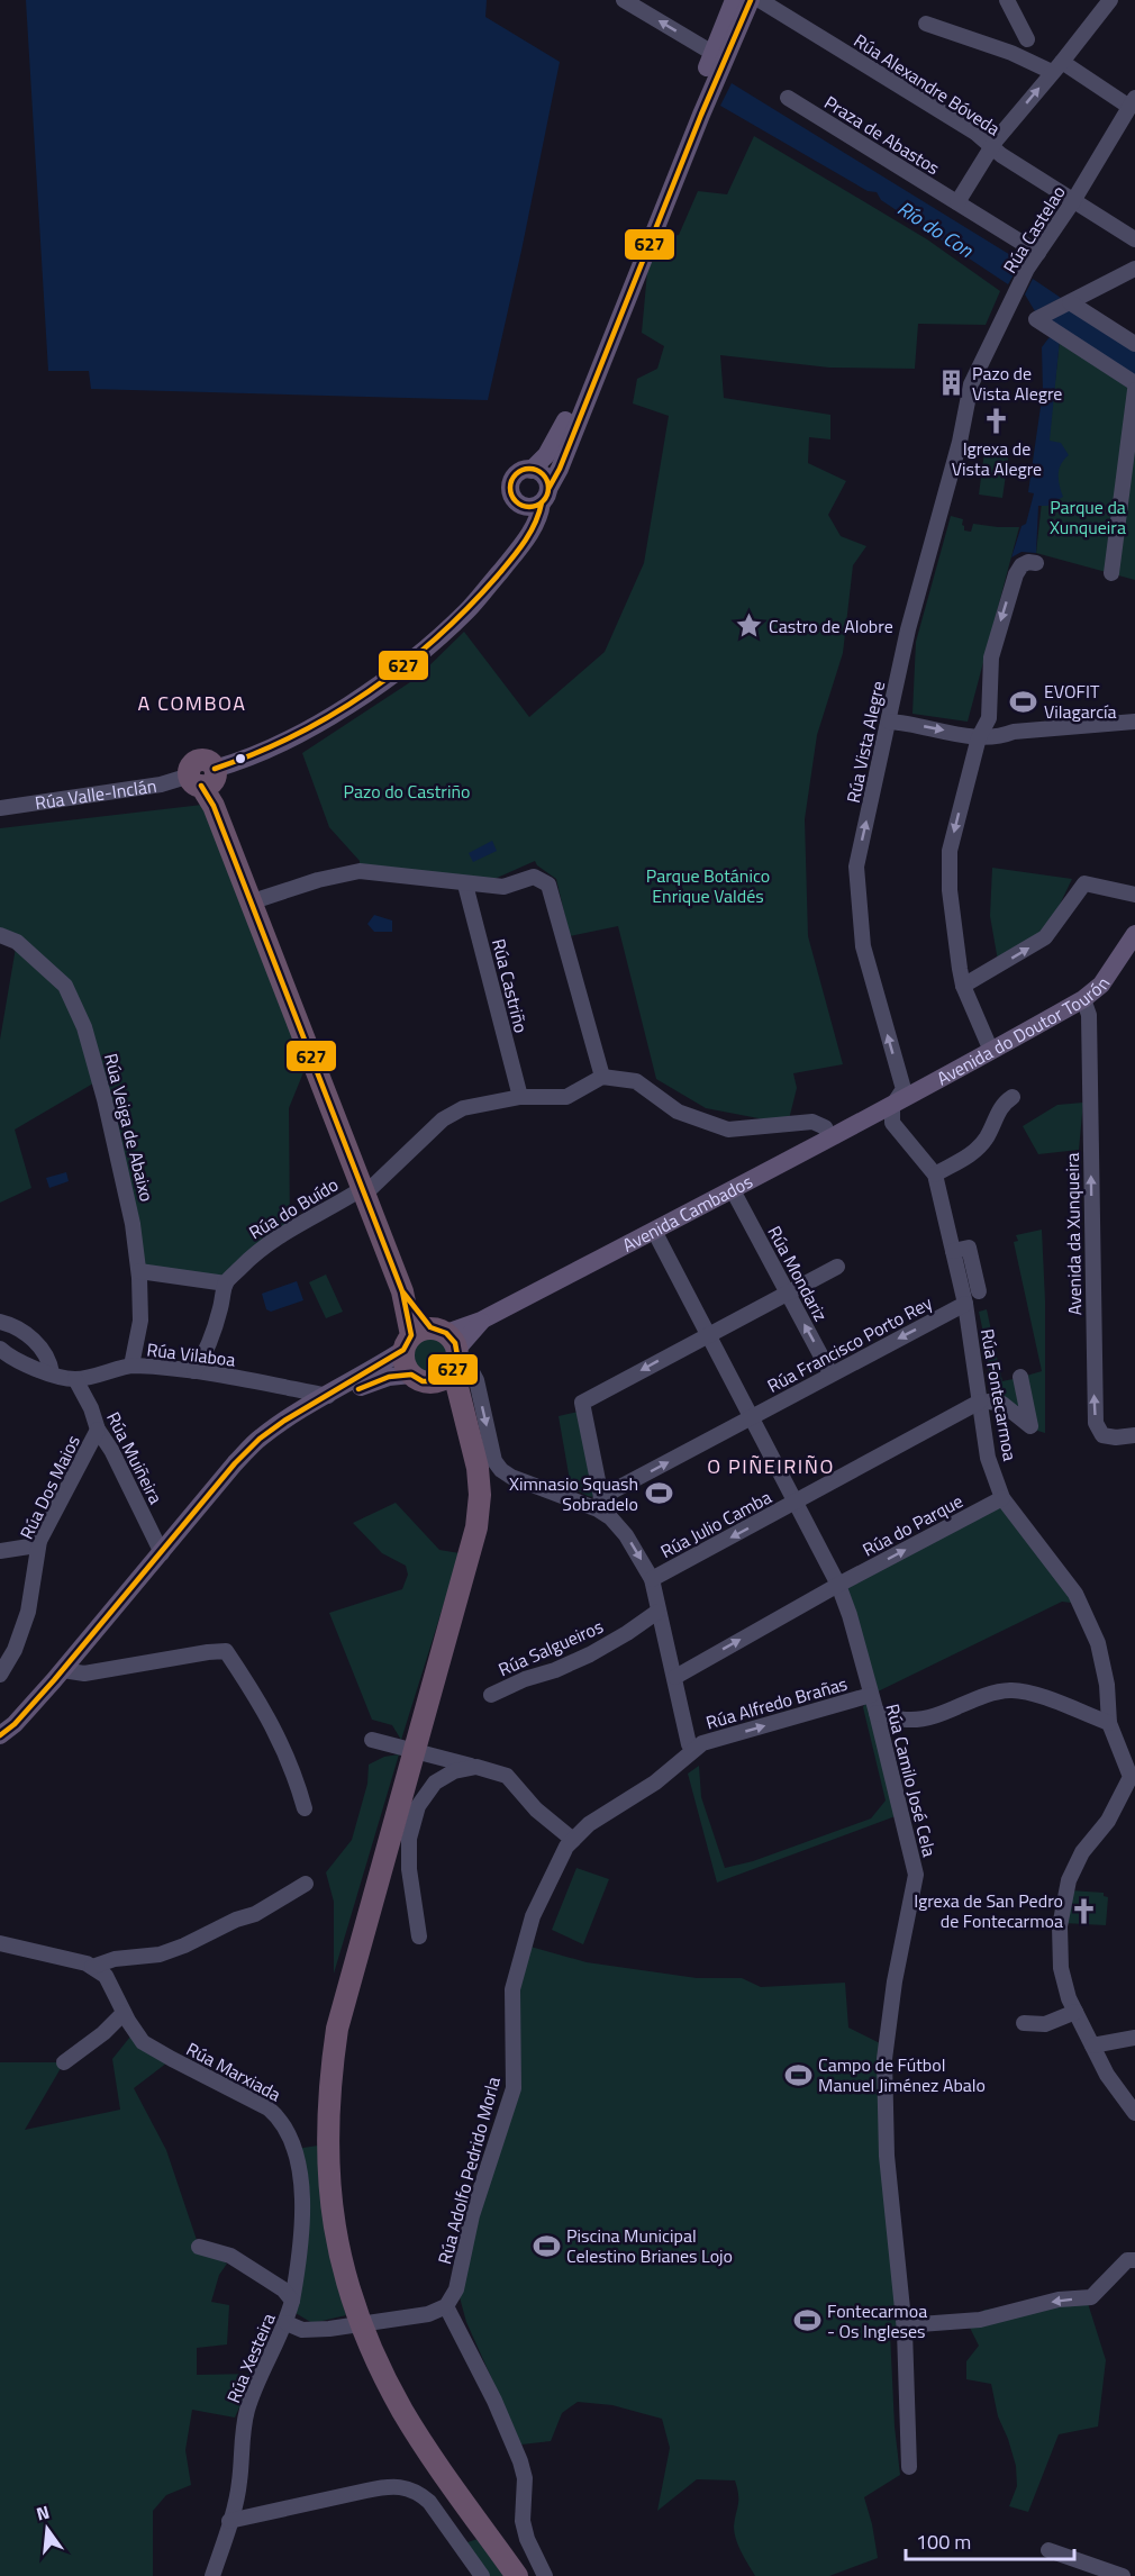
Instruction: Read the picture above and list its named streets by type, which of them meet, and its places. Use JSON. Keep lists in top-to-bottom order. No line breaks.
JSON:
{"streets":{"main road":["Rúa Valle-Inclán","Avenida do Doutor Tourón","Avenida Cambados"],"street":["Rúa Alexandre Bóveda","Praza de Abastos","Rúa Castelao","Rúa Vista Alegre","Rúa Castriño","Rúa Veiga de Abaixo","Rúa do Buído","Avenida da Xunqueira","Rúa Mondariz","Rúa Francisco Porto Rey","Rúa Vilaboa","Rúa Fontecarmoa","Rúa Muiñeira","Rúa Dos Maios","Rúa Julio Camba","Rúa do Parque","Rúa Salgueiros","Rúa Alfredo Brañas","Rúa Camilo José Cela","Rúa Marxiada","Rúa Adolfo Pedrido Morla","Rúa Xesteira"]},"crossings":[["Rúa Alexandre Bóveda","Rúa Castelao"],["Praza de Abastos","Rúa Castelao"],["Rúa Castelao","Rúa Vista Alegre"],["Rúa Vista Alegre","Avenida do Doutor Tourón"],["Rúa Vista Alegre","Avenida Cambados"],["Rúa Vista Alegre","Rúa Fontecarmoa"],["Rúa Castriño","Rúa do Buído"],["Avenida do Doutor Tourón","Avenida Cambados"],["Avenida do Doutor Tourón","Avenida da Xunqueira"],["Avenida do Doutor Tourón","Rúa Fontecarmoa"],["Rúa Veiga de Abaixo","Rúa Vilaboa"],["Rúa do Buído","Rúa Vilaboa"],["Avenida Cambados","Rúa Mondariz"],["Avenida Cambados","Rúa Vilaboa"],["Avenida Cambados","Rúa Fontecarmoa"],["Avenida Cambados","Rúa Camilo José Cela"],["Rúa Mondariz","Rúa Francisco Porto Rey"],["Rúa Francisco Porto Rey","Rúa Fontecarmoa"],["Rúa Francisco Porto Rey","Rúa Camilo José Cela"],["Rúa Vilaboa","Rúa Muiñeira"],["Rúa Fontecarmoa","Rúa Julio Camba"],["Rúa Fontecarmoa","Rúa do Parque"],["Rúa Muiñeira","Rúa Dos Maios"],["Rúa Julio Camba","Rúa Camilo José Cela"],["Rúa do Parque","Rúa Camilo José Cela"],["Rúa Alfredo Brañas","Rúa Camilo José Cela"],["Rúa Alfredo Brañas","Rúa Adolfo Pedrido Morla"],["Rúa Marxiada","Rúa Xesteira"]],"one_way":["Avenida da Xunqueira","Rúa Mondariz","Rúa Julio Camba","Rúa do Parque","Rúa Alfredo Brañas"],"districts":["A COMBOA","O PIÑEIRIÑO"],"water":["Río do Con"],"parks":["Parque da Xunqueira","Pazo do Castriño","Parque Botánico Enrique Valdés"],"places":{"building":["Pazo de Vista Alegre"],"church":["Igrexa de Vista Alegre","Igrexa de San Pedro de Fontecarmoa"],"place":["Castro de Alobre"],"sports":["EVOFIT Vilagarcía","Ximnasio Squash Sobradelo","Campo de Fútbol Manuel Jiménez Abalo","Piscina Municipal Celestino Brianes Lojo","Fontecarmoa - Os Ingleses"]},"lines":["transit line 627"],"scale_bar":"100 m","north":"top"}
